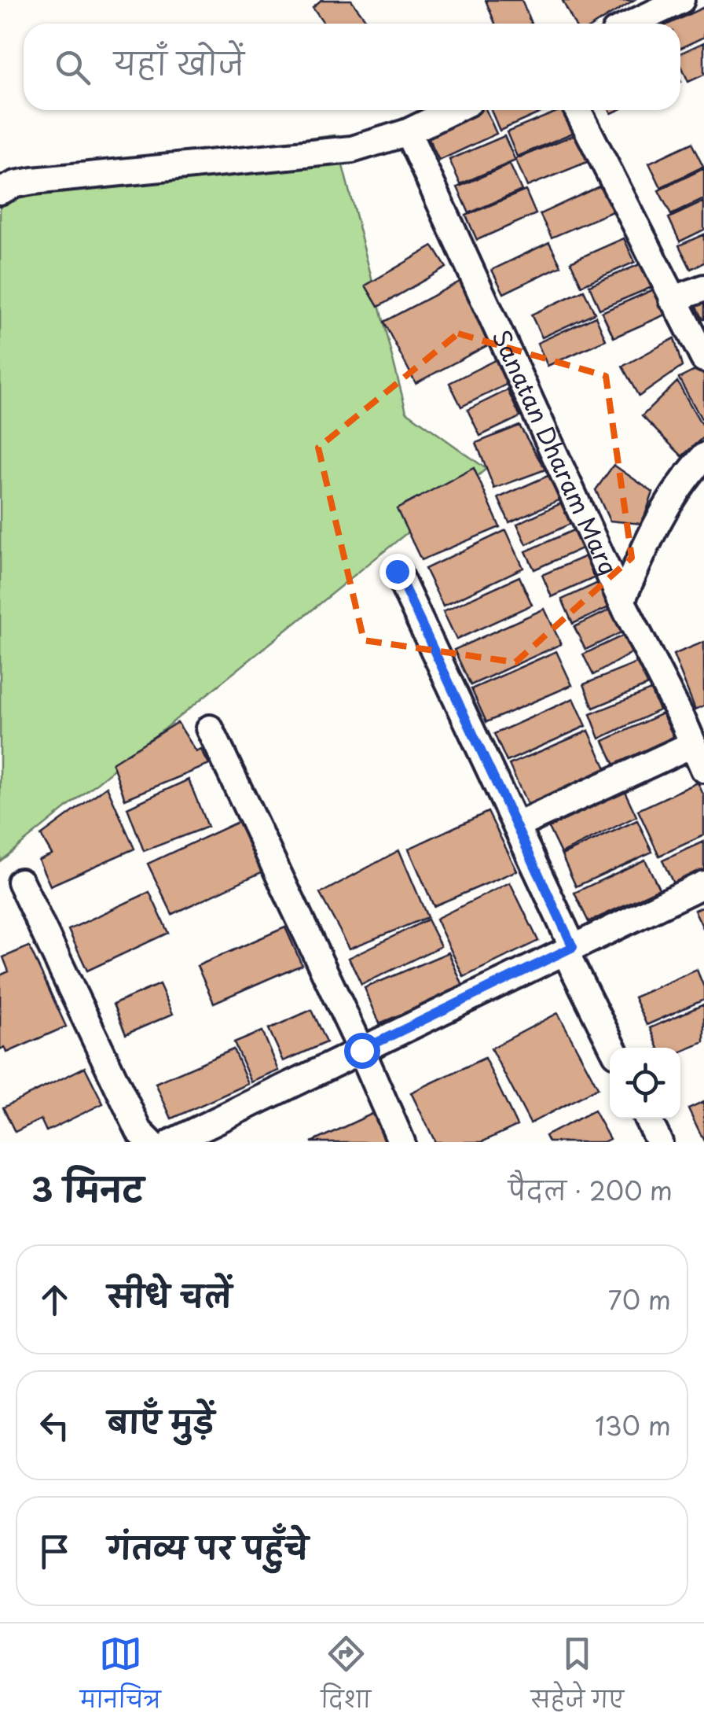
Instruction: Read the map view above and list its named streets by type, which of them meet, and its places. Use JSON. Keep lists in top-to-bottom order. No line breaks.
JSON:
{"streets":{"street":["Sanatan Dharam Marg"]},"page":{"search":"यहाँ खोजें","heading":["3 मिनट","पैदल · 200 m"],"list":[["सीधे चलें","70 m"],["बाएँ मुड़ें","130 m"],"गंतव्य पर पहुँचे"],"nav":["मानचित्र","दिशा","सहेजे गए"]}}
